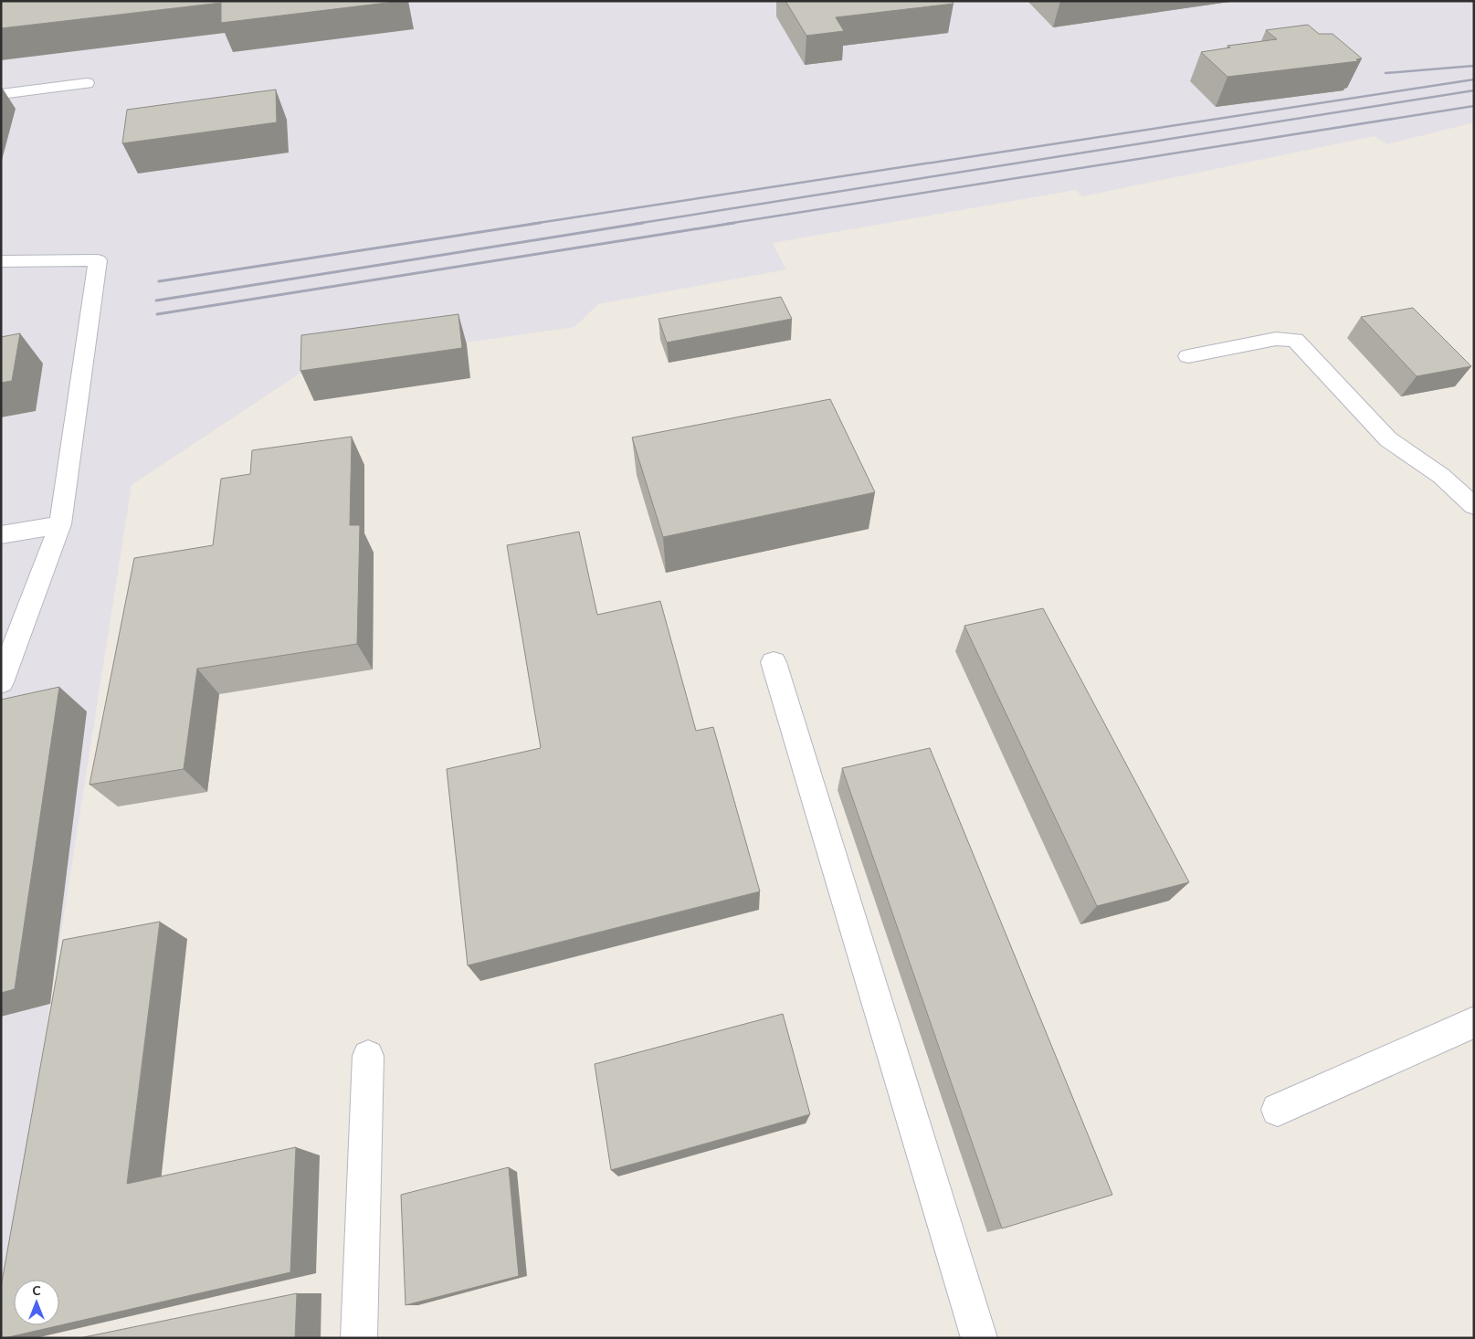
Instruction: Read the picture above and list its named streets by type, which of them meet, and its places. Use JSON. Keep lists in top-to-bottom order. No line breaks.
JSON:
{"north":"top"}
